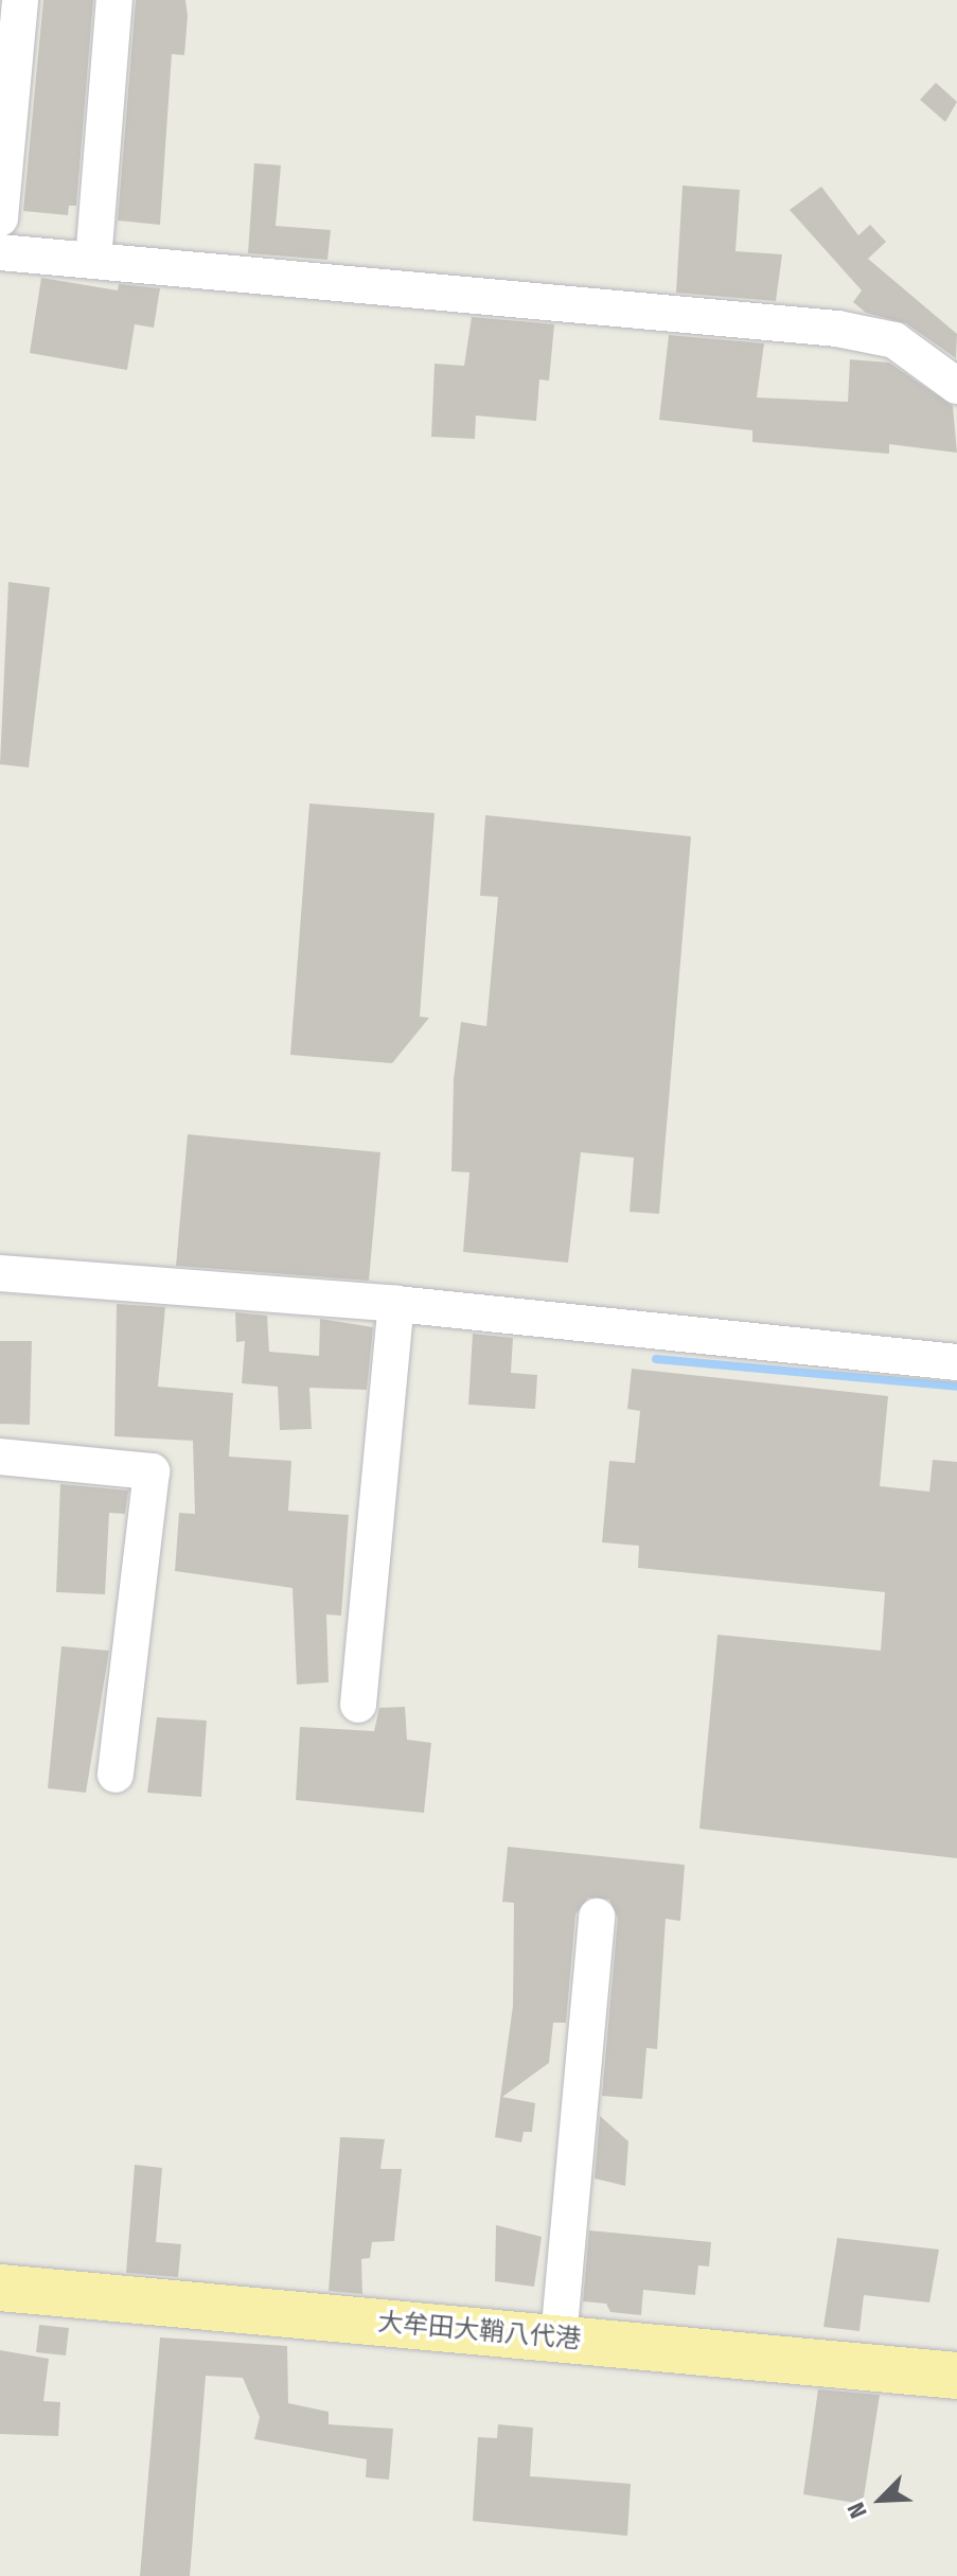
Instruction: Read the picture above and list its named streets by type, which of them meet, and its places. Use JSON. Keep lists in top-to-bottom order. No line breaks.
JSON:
{"streets":{"main road":["大牟田大鞘八代港"]},"north":"bottom left"}
